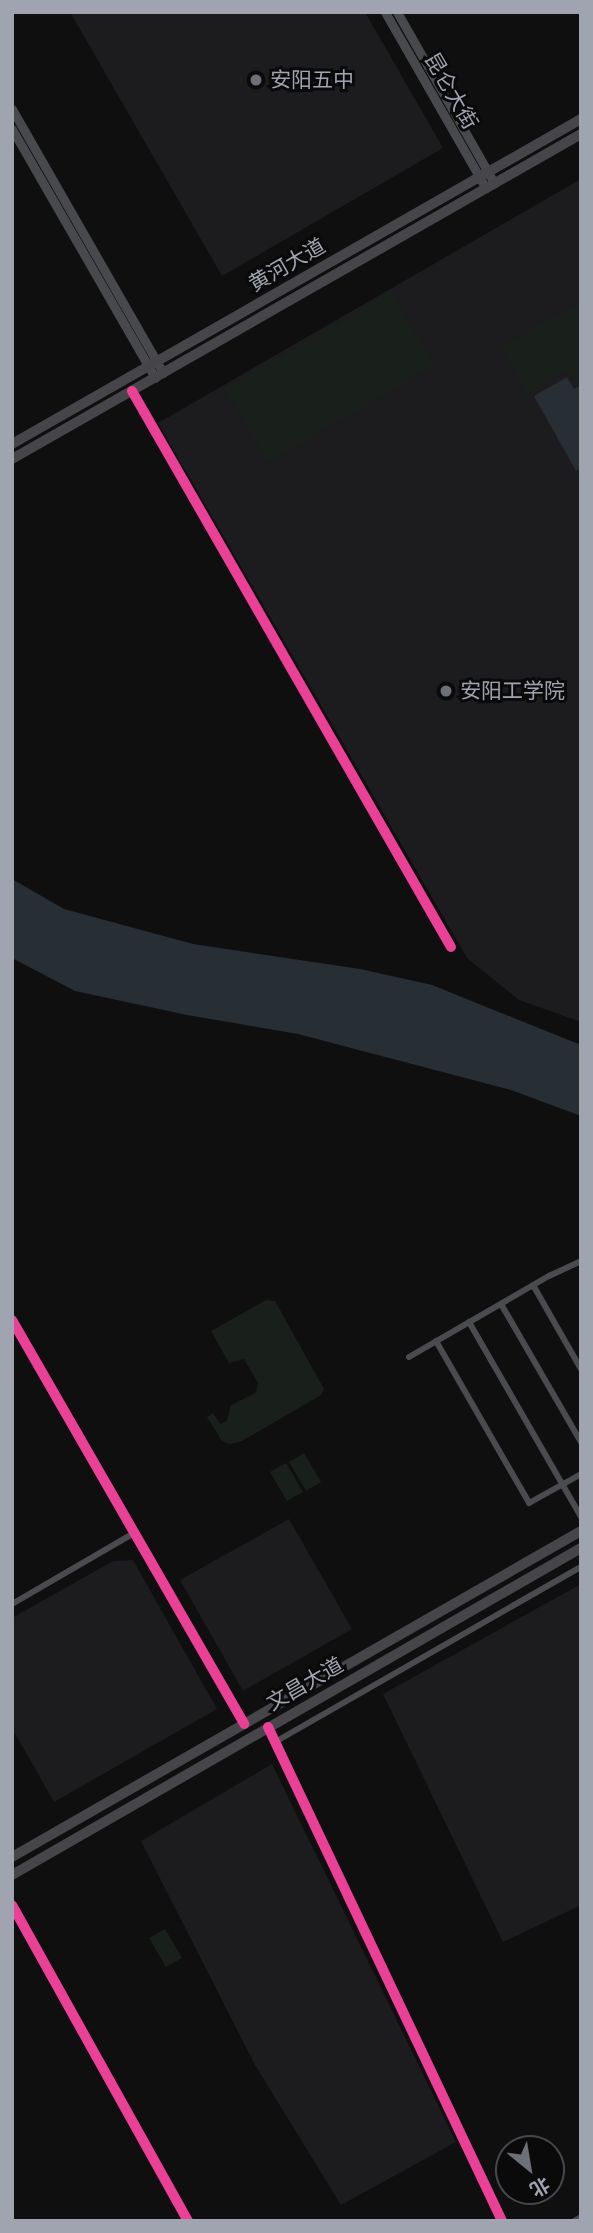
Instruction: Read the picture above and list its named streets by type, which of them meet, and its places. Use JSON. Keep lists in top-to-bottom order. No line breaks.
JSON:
{"streets":{"main road":["黄河大道","文昌大道"],"street":["昆仑大街"]},"crossings":[["昆仑大街","黄河大道"]],"places":["安阳五中","安阳工学院"],"north":"bottom right"}
